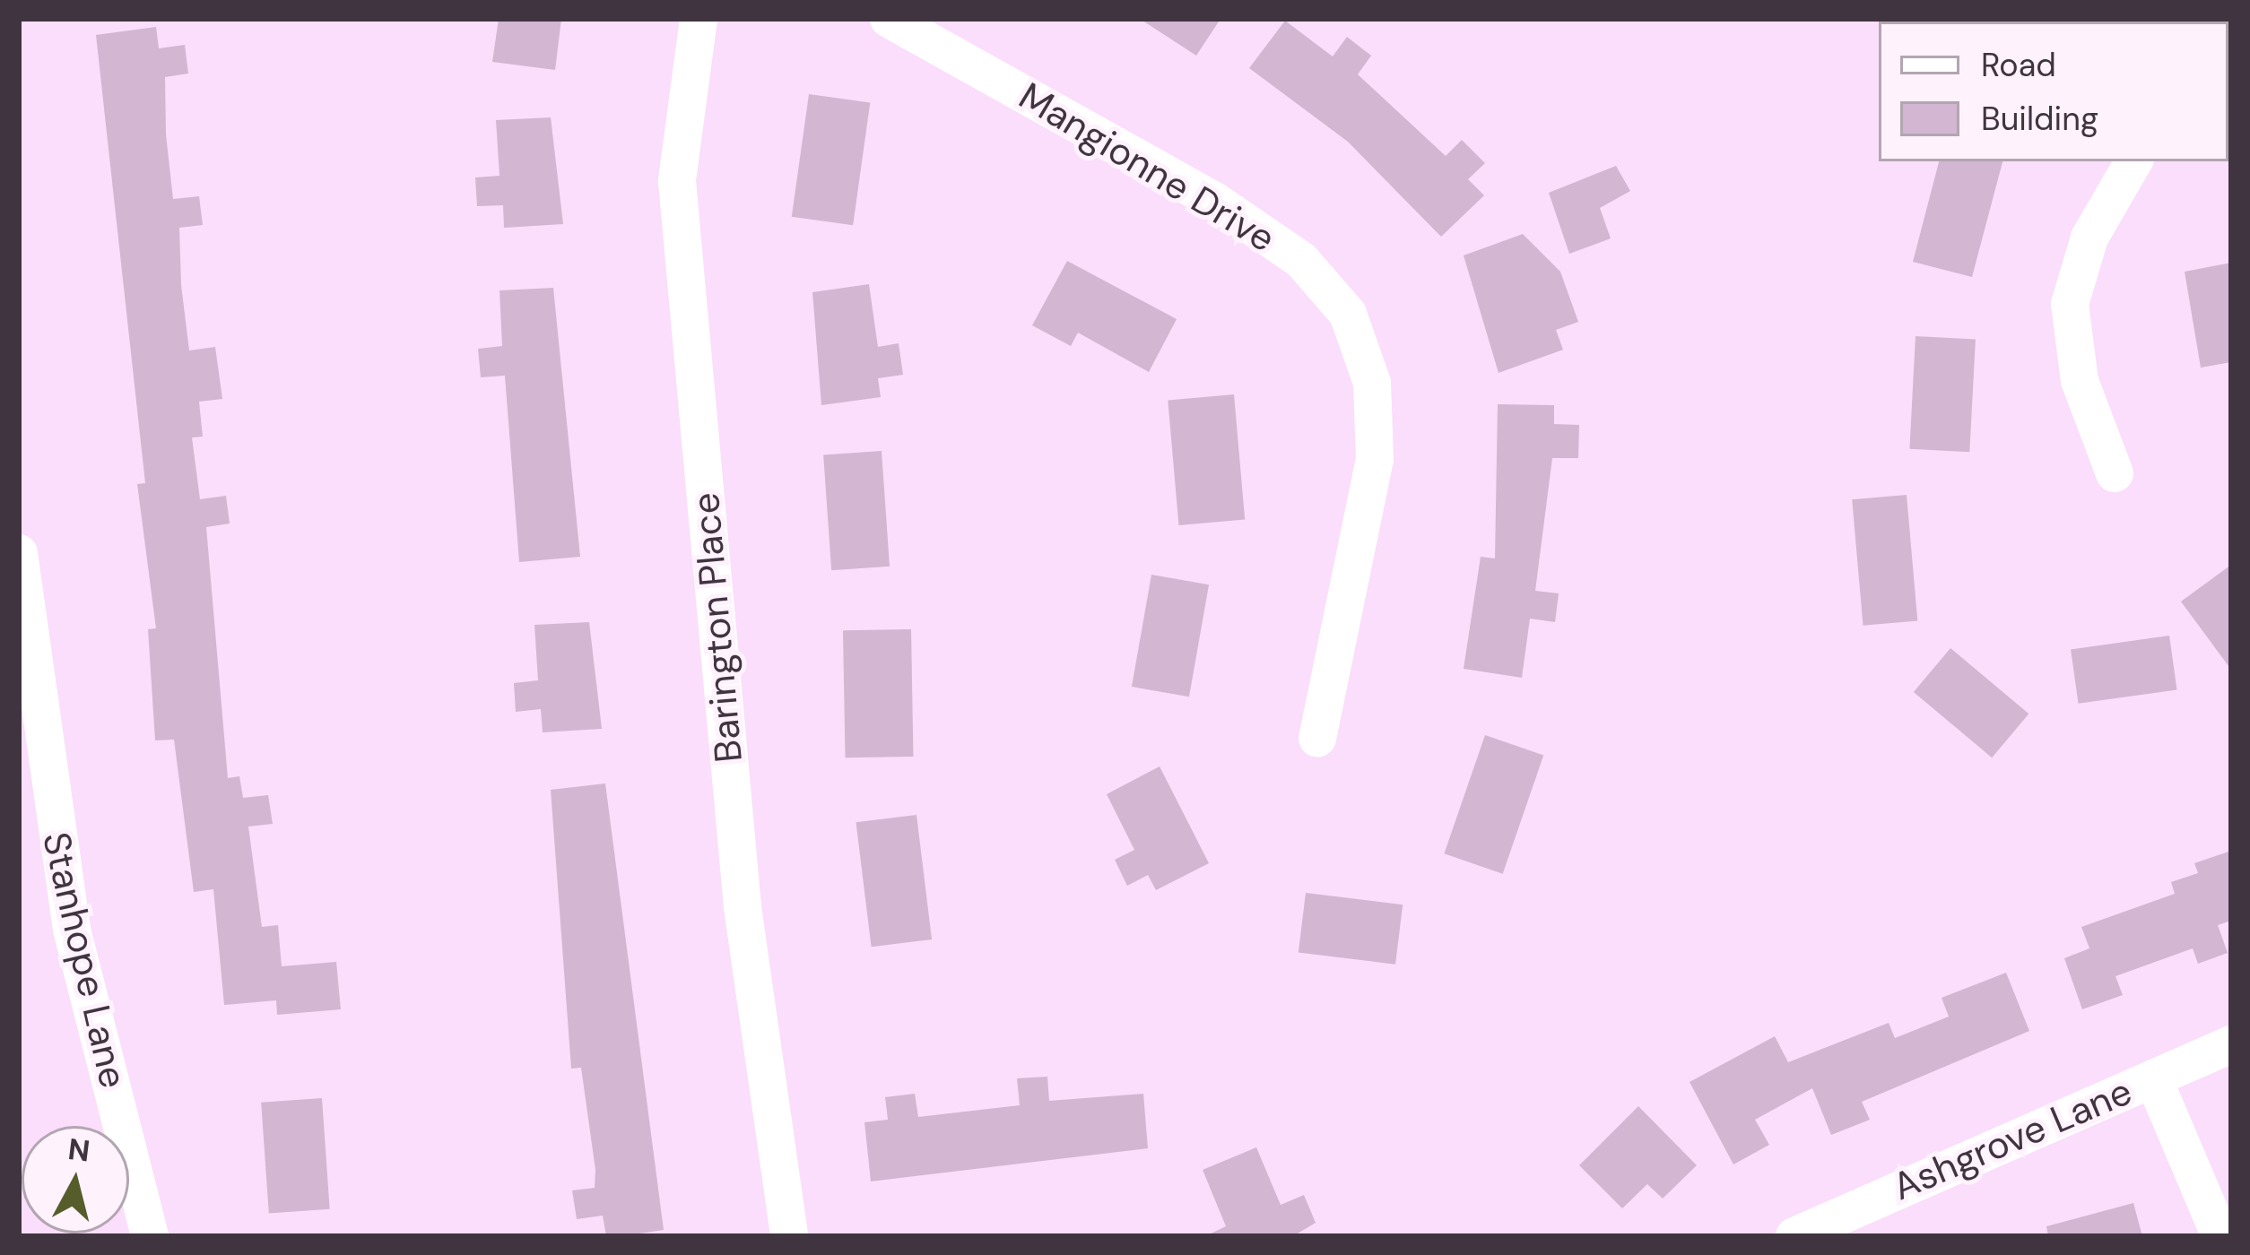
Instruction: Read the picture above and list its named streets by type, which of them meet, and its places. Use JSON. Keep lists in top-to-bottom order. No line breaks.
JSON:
{"streets":{"street":["Mangionne Drive","Barington Place","Stanhope Lane","Ashgrove Lane"]},"legend":["Road","Building"],"north":"top"}
